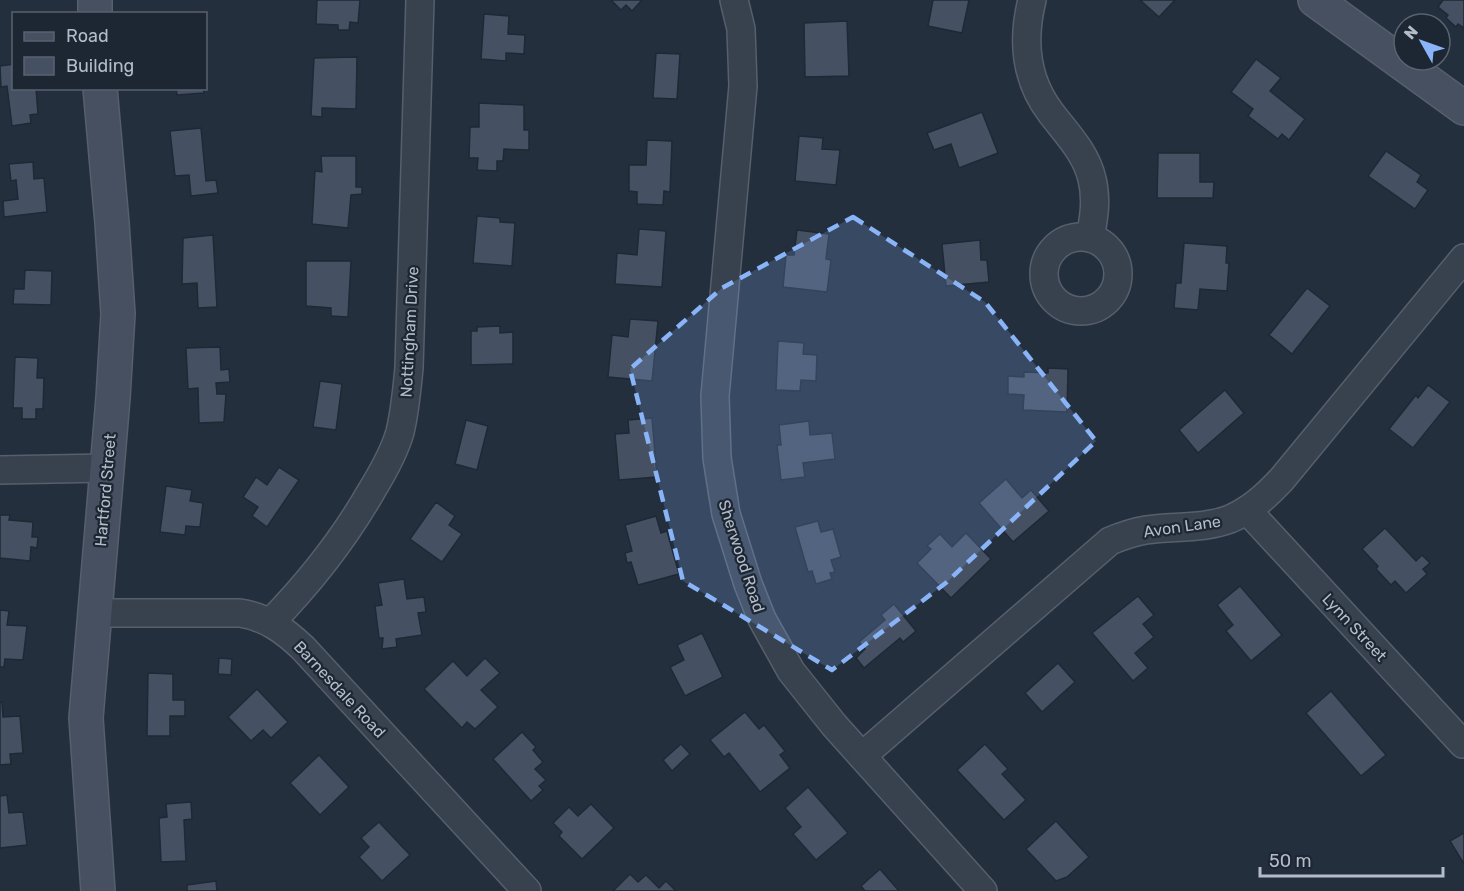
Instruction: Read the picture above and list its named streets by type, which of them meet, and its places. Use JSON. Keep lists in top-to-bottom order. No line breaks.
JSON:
{"streets":{"street":["Nottingham Drive","Hartford Street","Avon Lane","Sherwood Road","Lynn Street","Barnesdale Road"]},"crossings":[["Nottingham Drive","Barnesdale Road"],["Hartford Street","Barnesdale Road"],["Avon Lane","Sherwood Road"],["Avon Lane","Lynn Street"]],"legend":["Road","Building"],"scale_bar":"50 m","north":"top left"}
